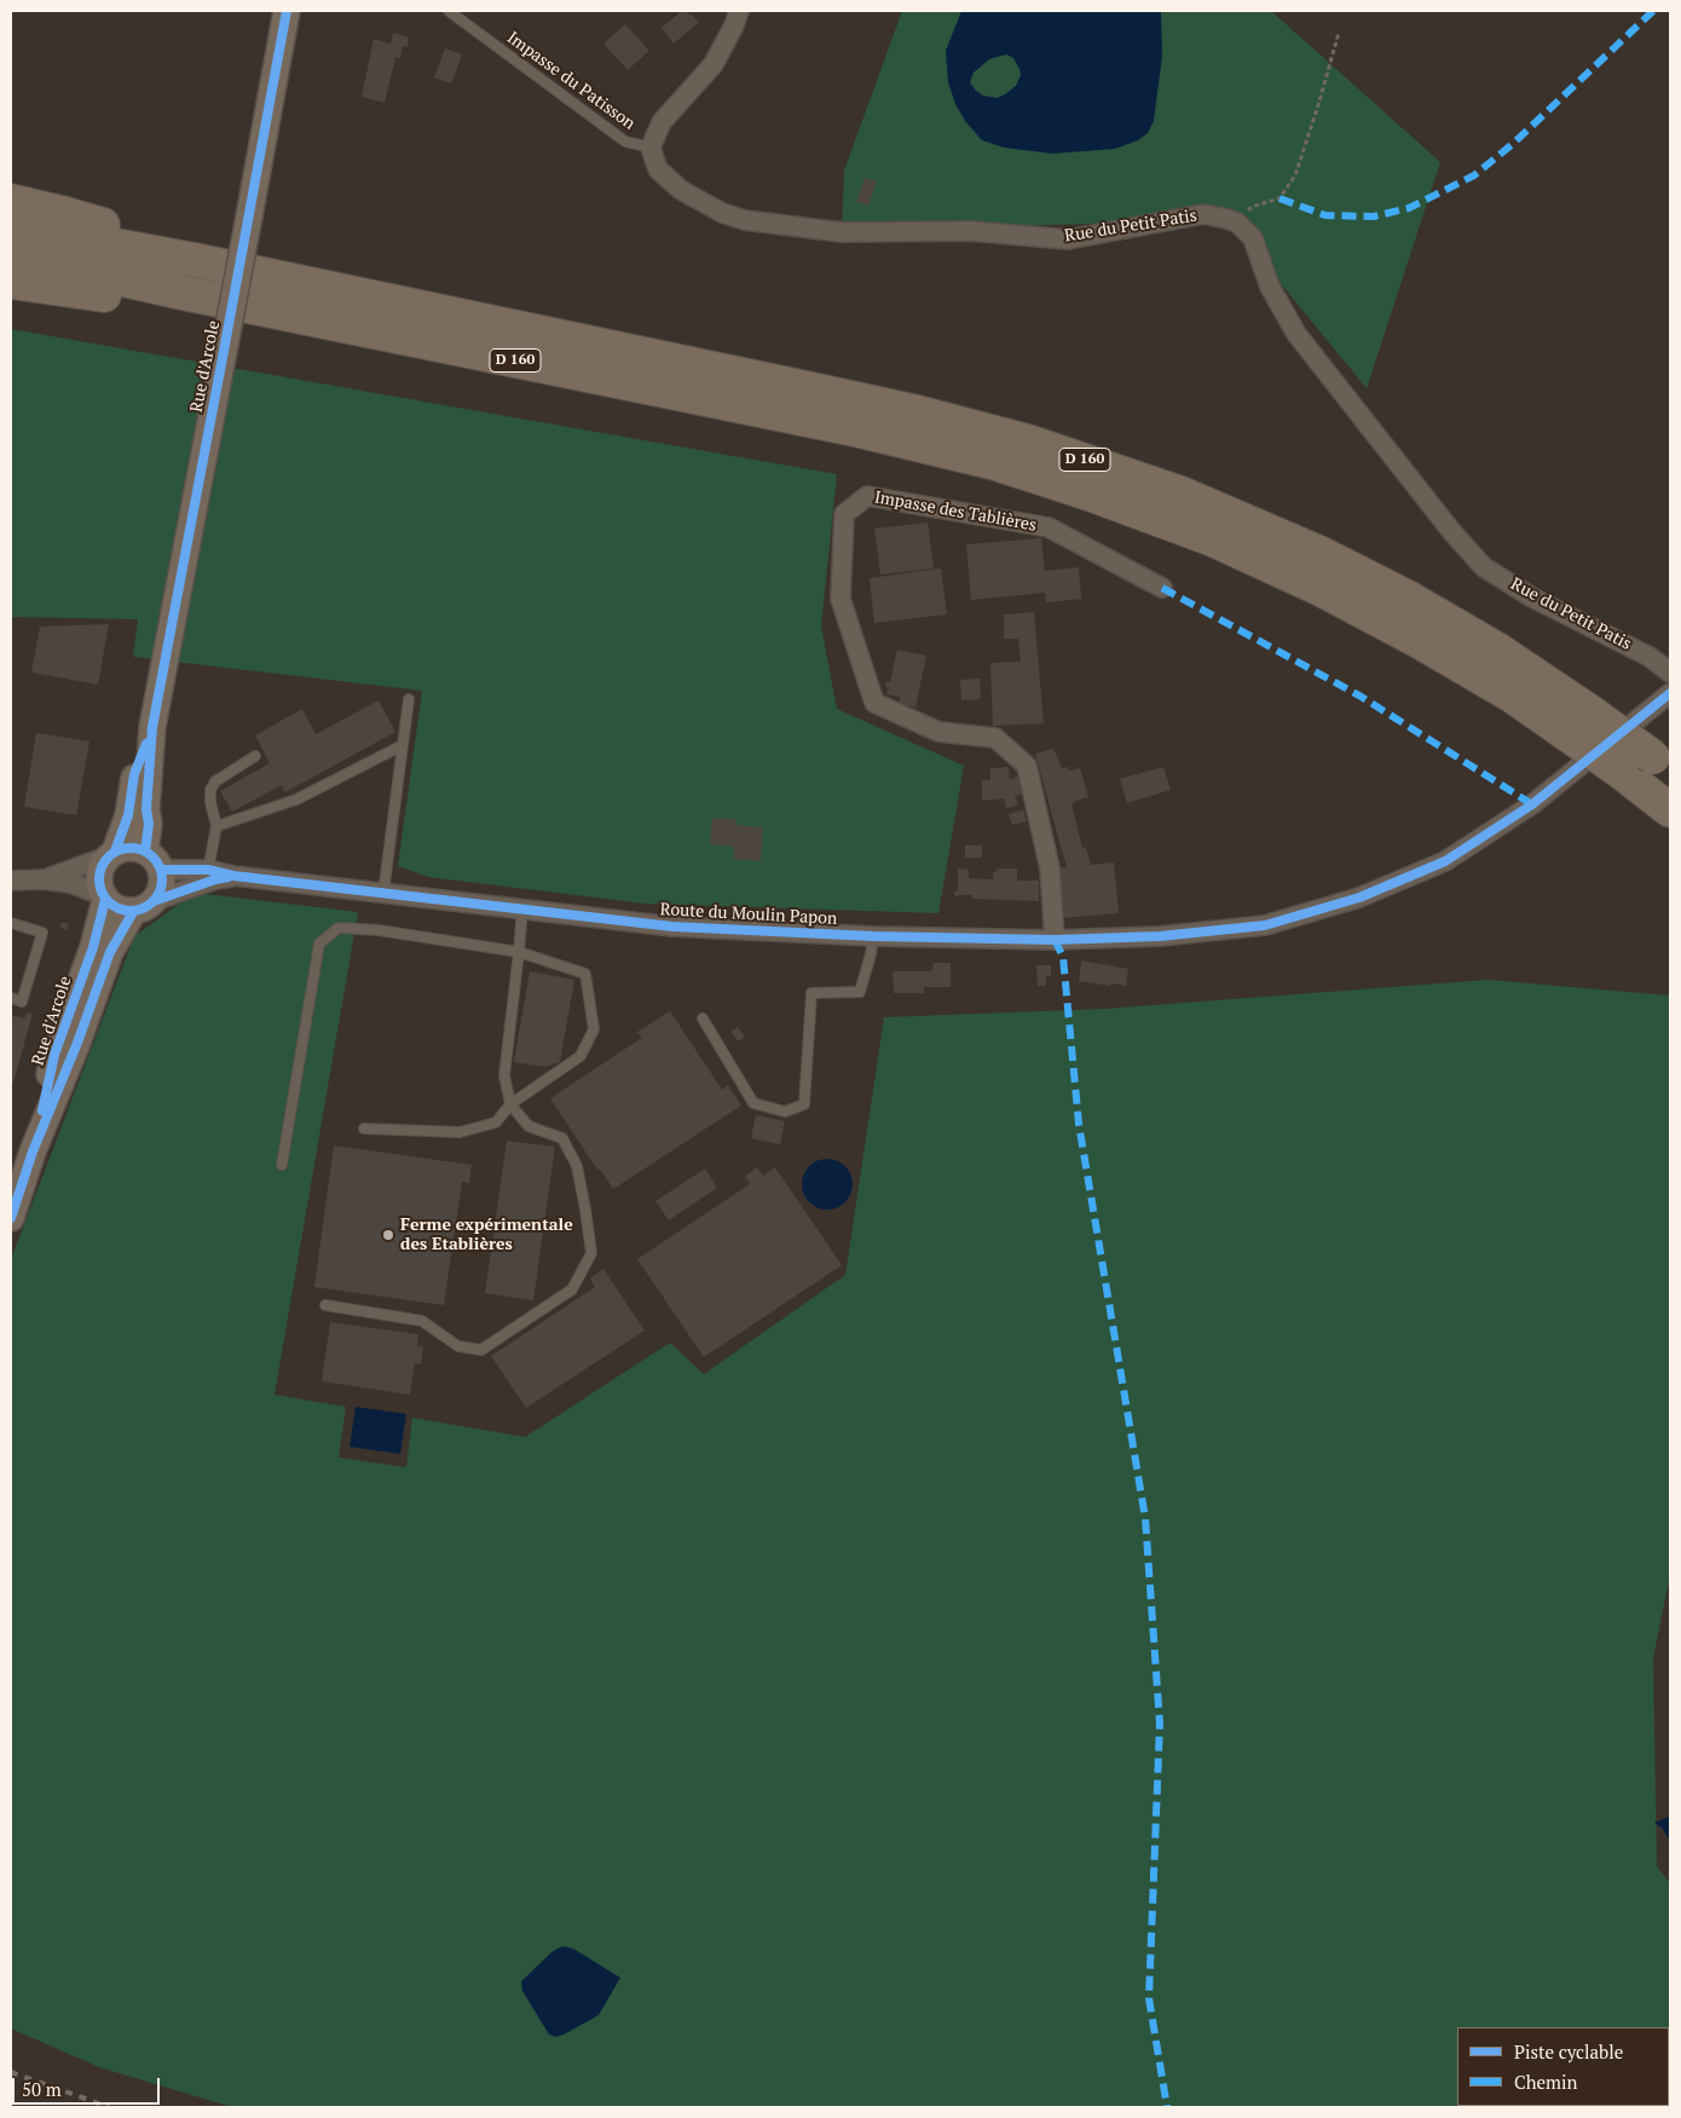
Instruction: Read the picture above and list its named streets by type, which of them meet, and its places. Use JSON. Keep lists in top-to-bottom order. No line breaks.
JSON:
{"streets":{"highway":["D 160"],"main road":["Rue d'Arcole"],"street":["Rue du Petit Patis","Impasse des Tablières","Route du Moulin Papon"],"lane":["Impasse du Patisson"]},"crossings":[["Impasse du Patisson","Rue du Petit Patis"],["Rue d'Arcole","Route du Moulin Papon"],["Impasse des Tablières","Route du Moulin Papon"]],"places":["Ferme expérimentale des Etablières"],"legend":["Piste cyclable","Chemin"],"scale_bar":"50 m"}
